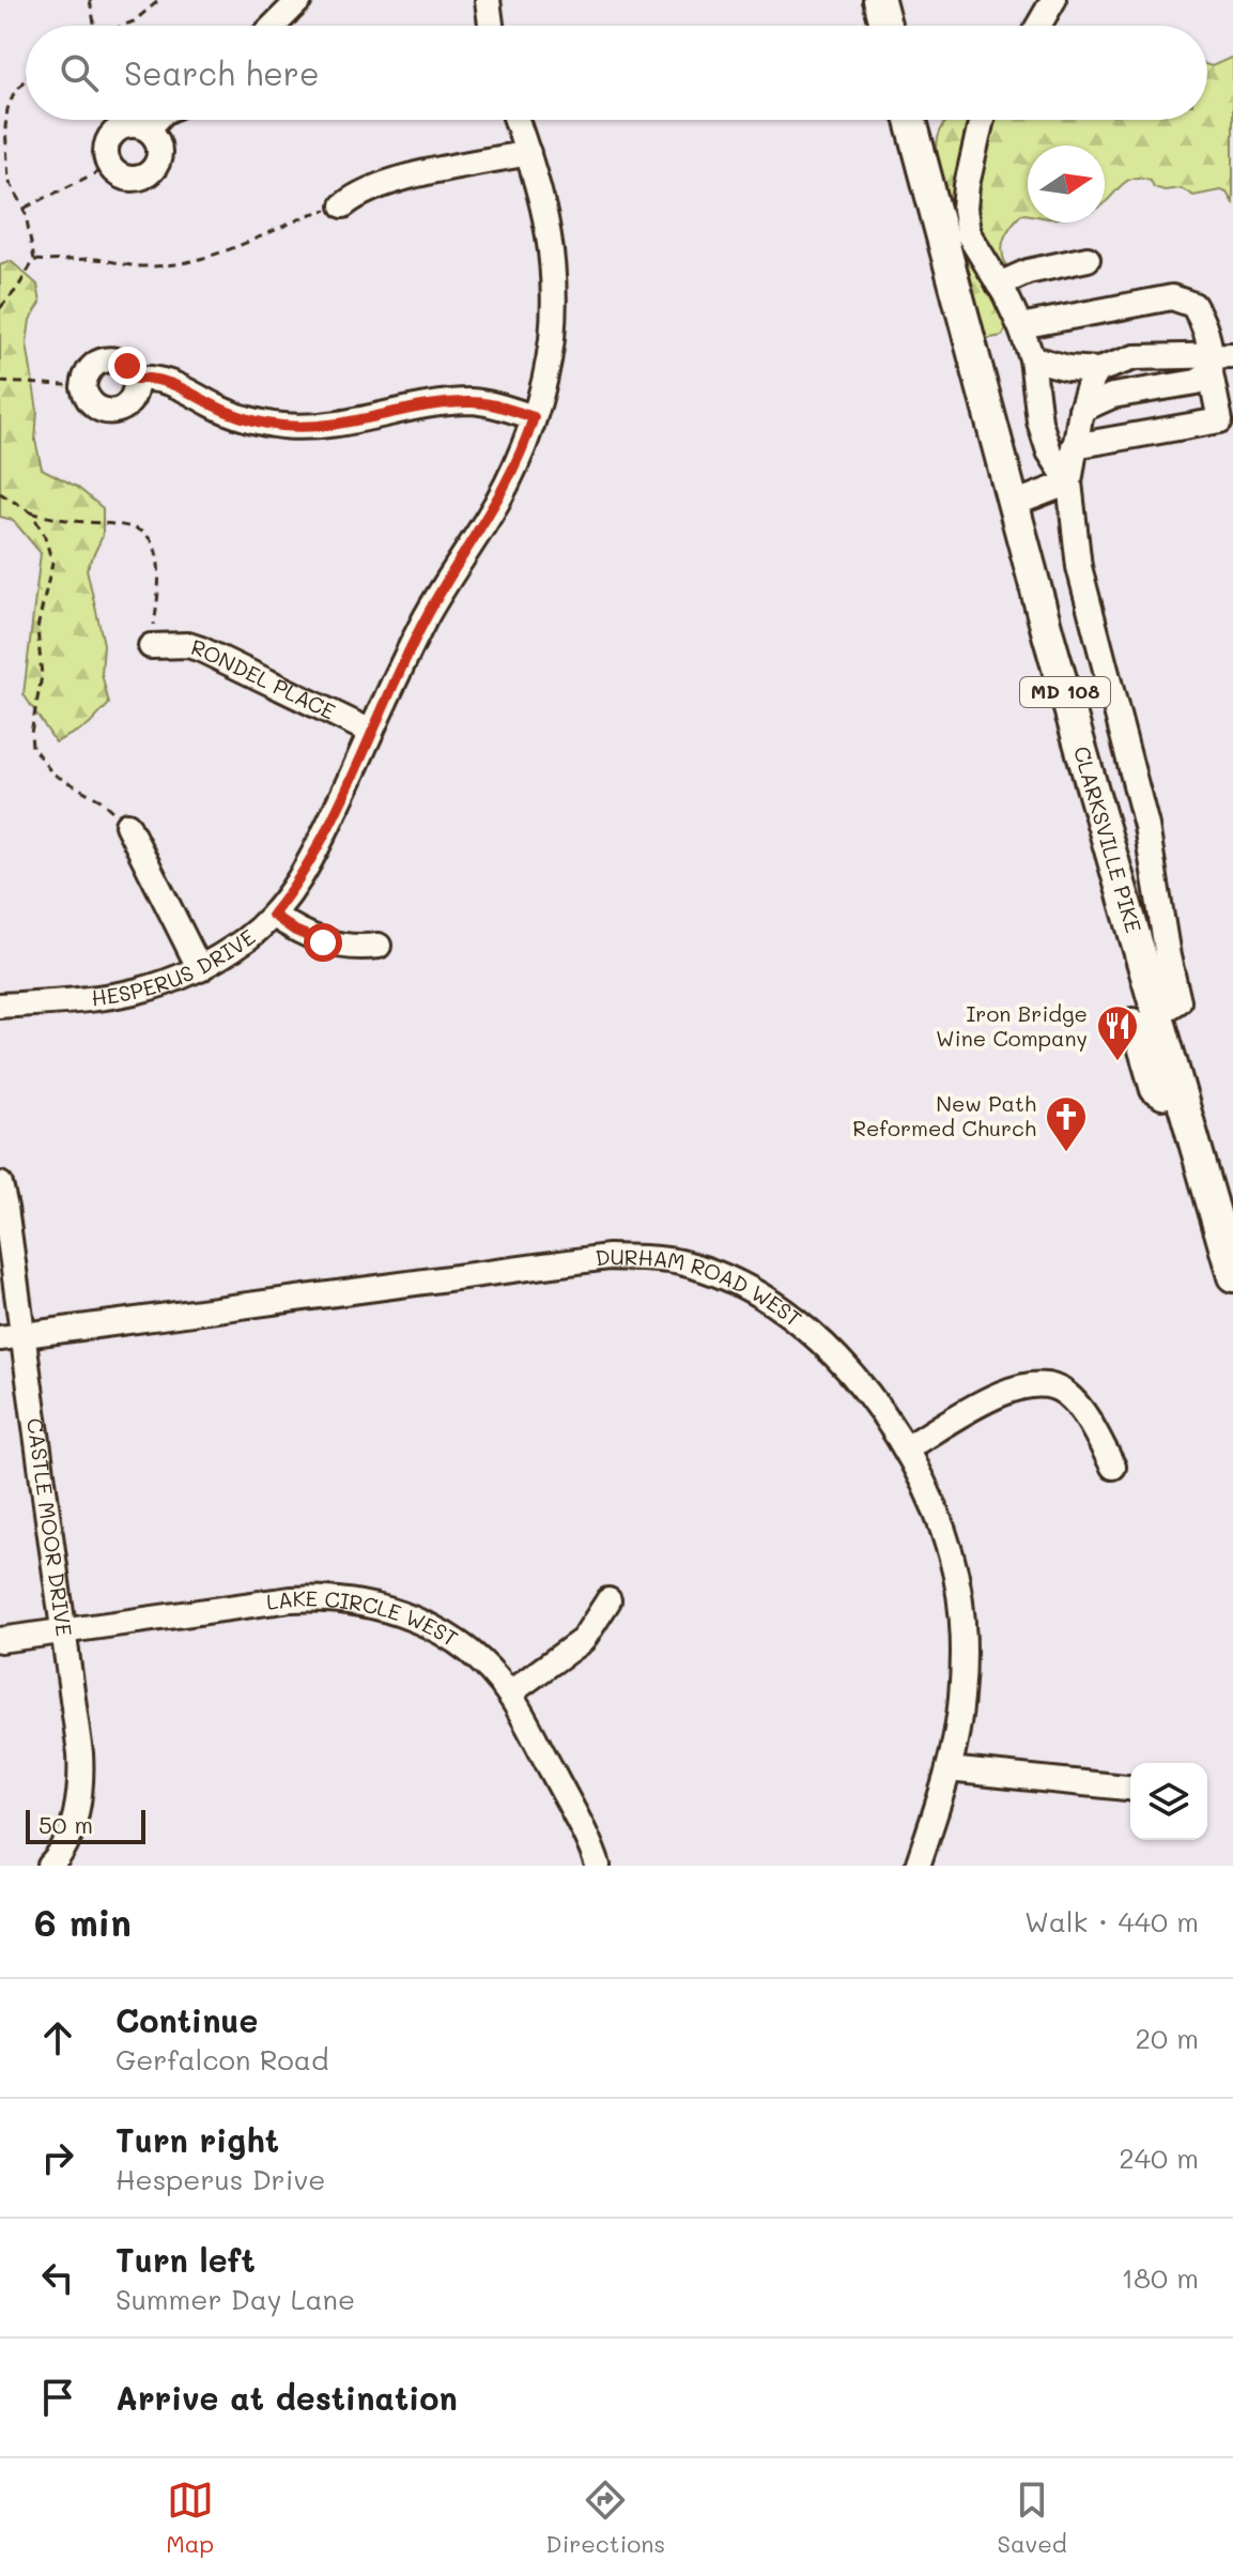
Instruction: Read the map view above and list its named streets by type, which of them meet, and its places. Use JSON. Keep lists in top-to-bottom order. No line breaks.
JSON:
{"streets":{"main road":["MD 108","CLARKSVILLE PIKE"],"street":["RONDEL PLACE","HESPERUS DRIVE","DURHAM ROAD WEST","CASTLE MOOR DRIVE","LAKE CIRCLE WEST"]},"crossings":[["RONDEL PLACE","HESPERUS DRIVE"],["DURHAM ROAD WEST","CASTLE MOOR DRIVE"],["CASTLE MOOR DRIVE","LAKE CIRCLE WEST"]],"places":{"restaurant":["Iron Bridge Wine Company"],"church":["New Path Reformed Church"]},"scale_bar":"50 m","north":"right","page":{"search":"Search here","scale":"50 m","heading":["6 min","Walk · 440 m"],"list":[["Continue","Gerfalcon Road","20 m"],["Turn right","Hesperus Drive","240 m"],["Turn left","Summer Day Lane","180 m"],"Arrive at destination"],"nav":["Map","Directions","Saved"]}}
